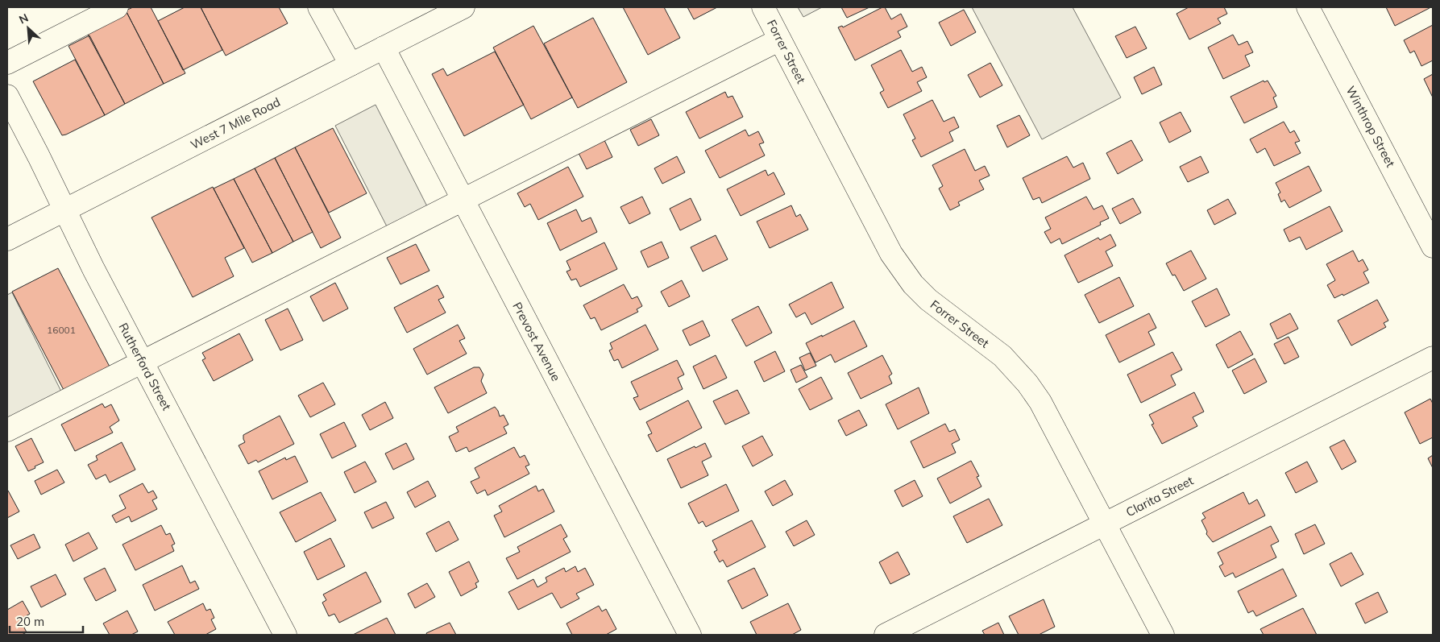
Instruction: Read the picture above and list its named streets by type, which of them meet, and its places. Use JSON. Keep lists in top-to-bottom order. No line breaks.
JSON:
{"streets":{"street":["Forrer Street","West 7 Mile Road","Winthrop Street","Prevost Avenue","Rutherford Street","Clarita Street"]},"crossings":[["Forrer Street","Clarita Street"],["West 7 Mile Road","Prevost Avenue"],["West 7 Mile Road","Rutherford Street"]],"house_numbers":["16001"],"scale_bar":"20 m","north":"top left"}
